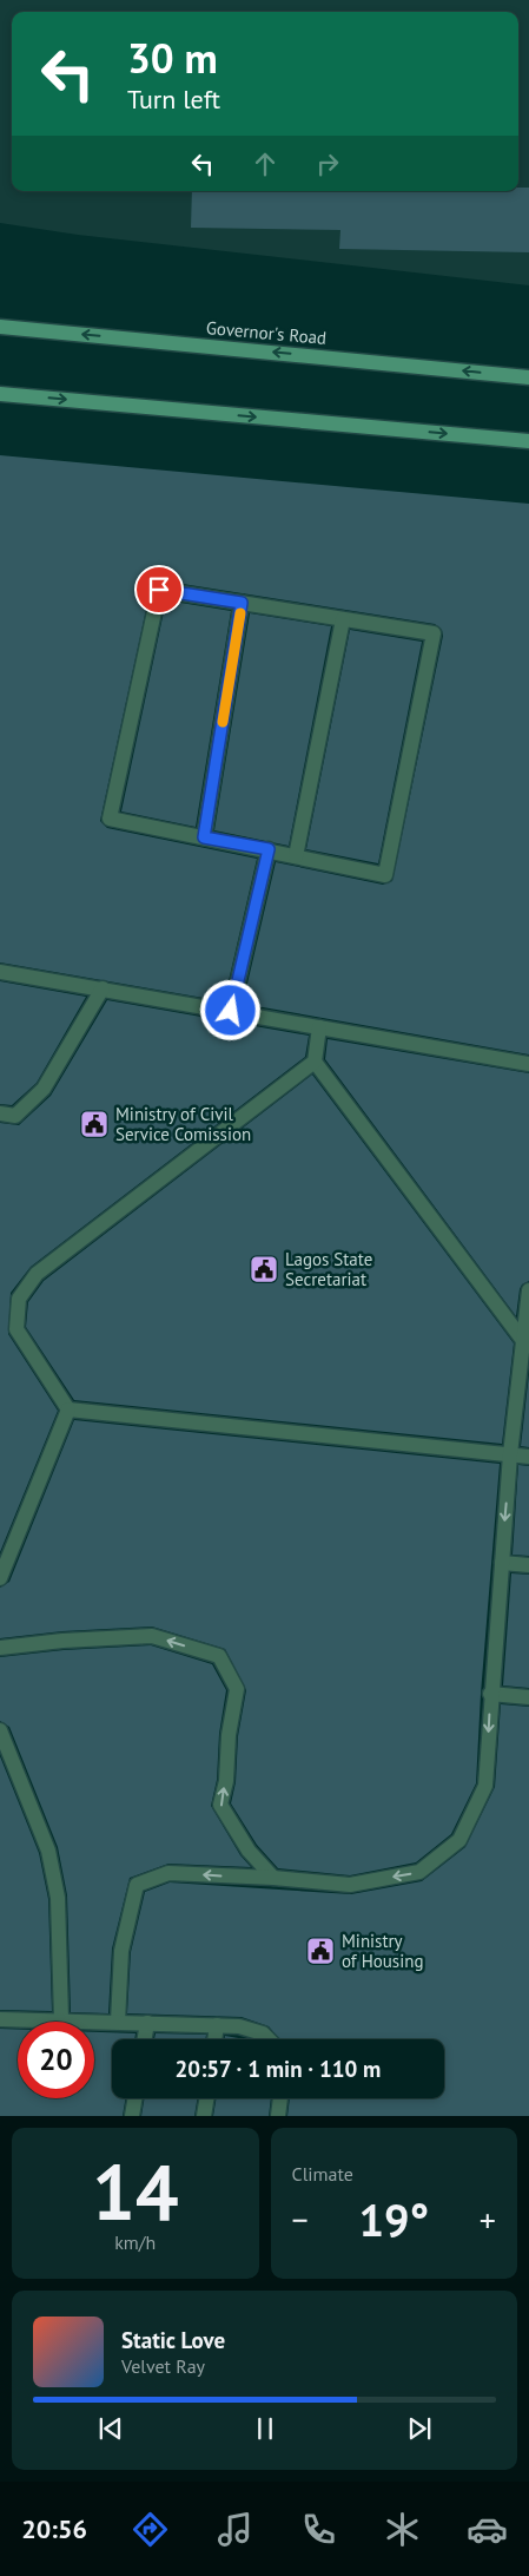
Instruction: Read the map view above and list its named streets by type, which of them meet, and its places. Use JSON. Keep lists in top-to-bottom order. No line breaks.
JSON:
{"streets":{"street":["Governor's Road"]},"places":{"public building":["Ministry of Civil Service Comission","Lagos State Secretariat","Ministry of Housing"]},"page":{"turn":["30 m","Turn left"],"limit":"20","trip":"20:57 · 1 min · 110 m","tile":[["14","km/h"],"Climate"],"heat":["−","19°","+"],"song":["Static Love","Velvet Ray"],"tabs":"20:56"}}
